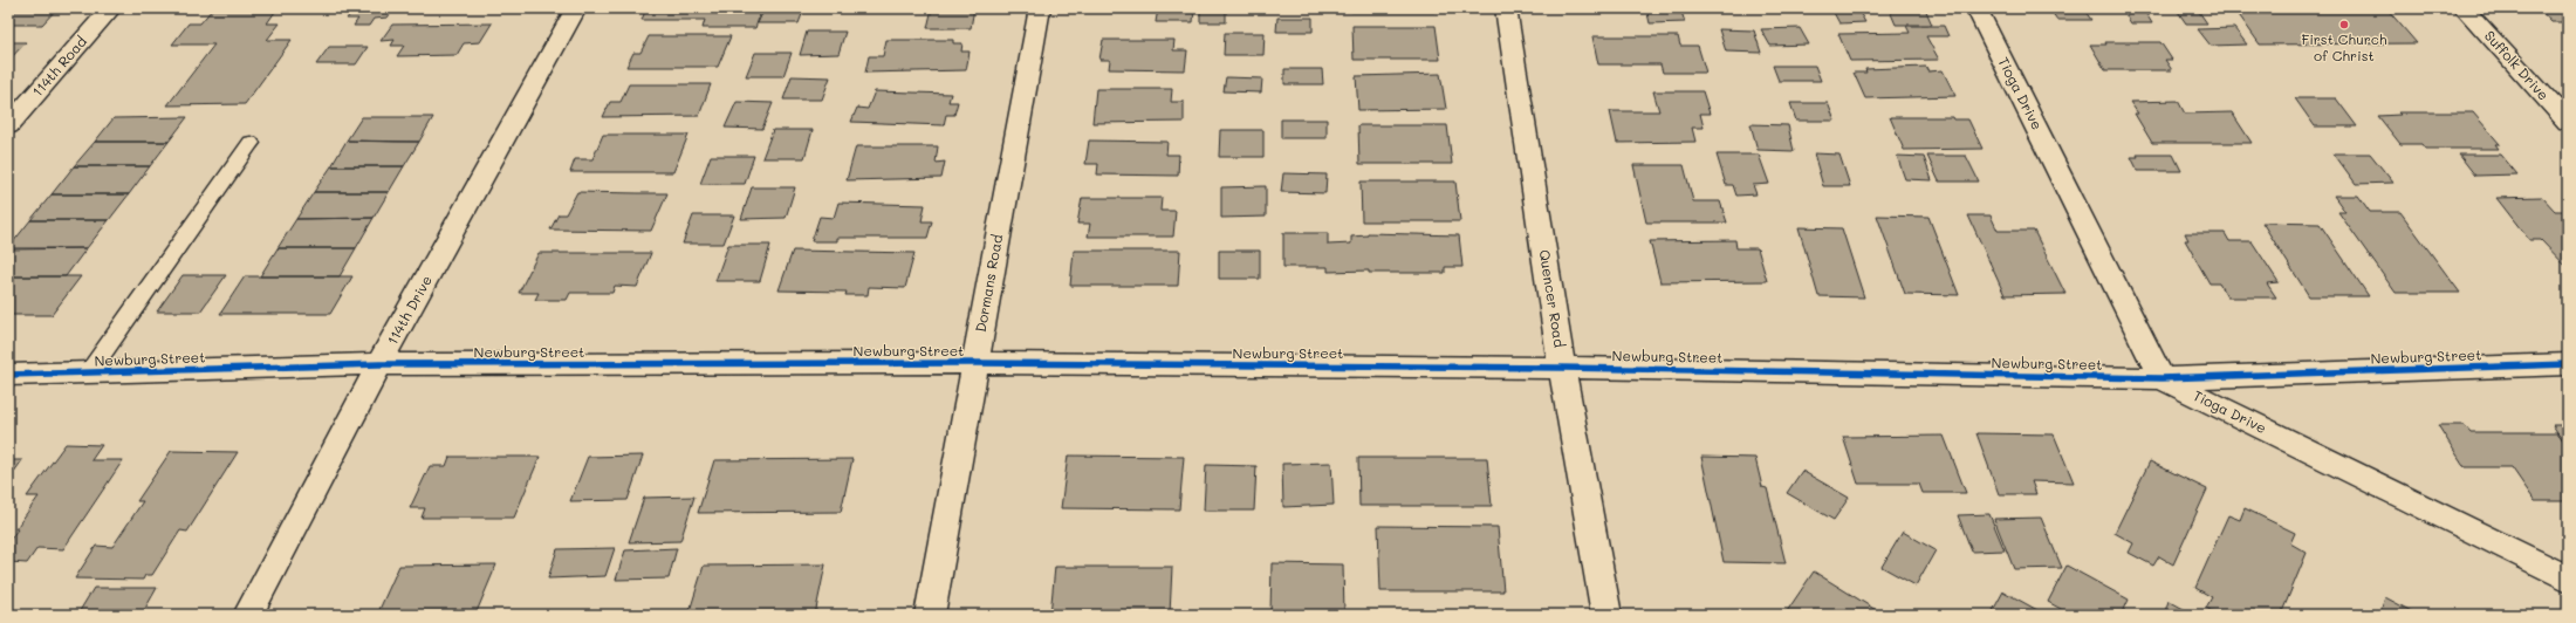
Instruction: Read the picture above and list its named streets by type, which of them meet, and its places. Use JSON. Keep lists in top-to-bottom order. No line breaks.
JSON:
{"streets":{"street":["Suffolk Drive","114th Road","Tioga Drive","Dormans Road","Quencer Road","114th Drive","Newburg Street"]},"crossings":[["Tioga Drive","Newburg Street"],["Dormans Road","Newburg Street"],["Quencer Road","Newburg Street"],["114th Drive","Newburg Street"]],"places":["First Church of Christ"]}
